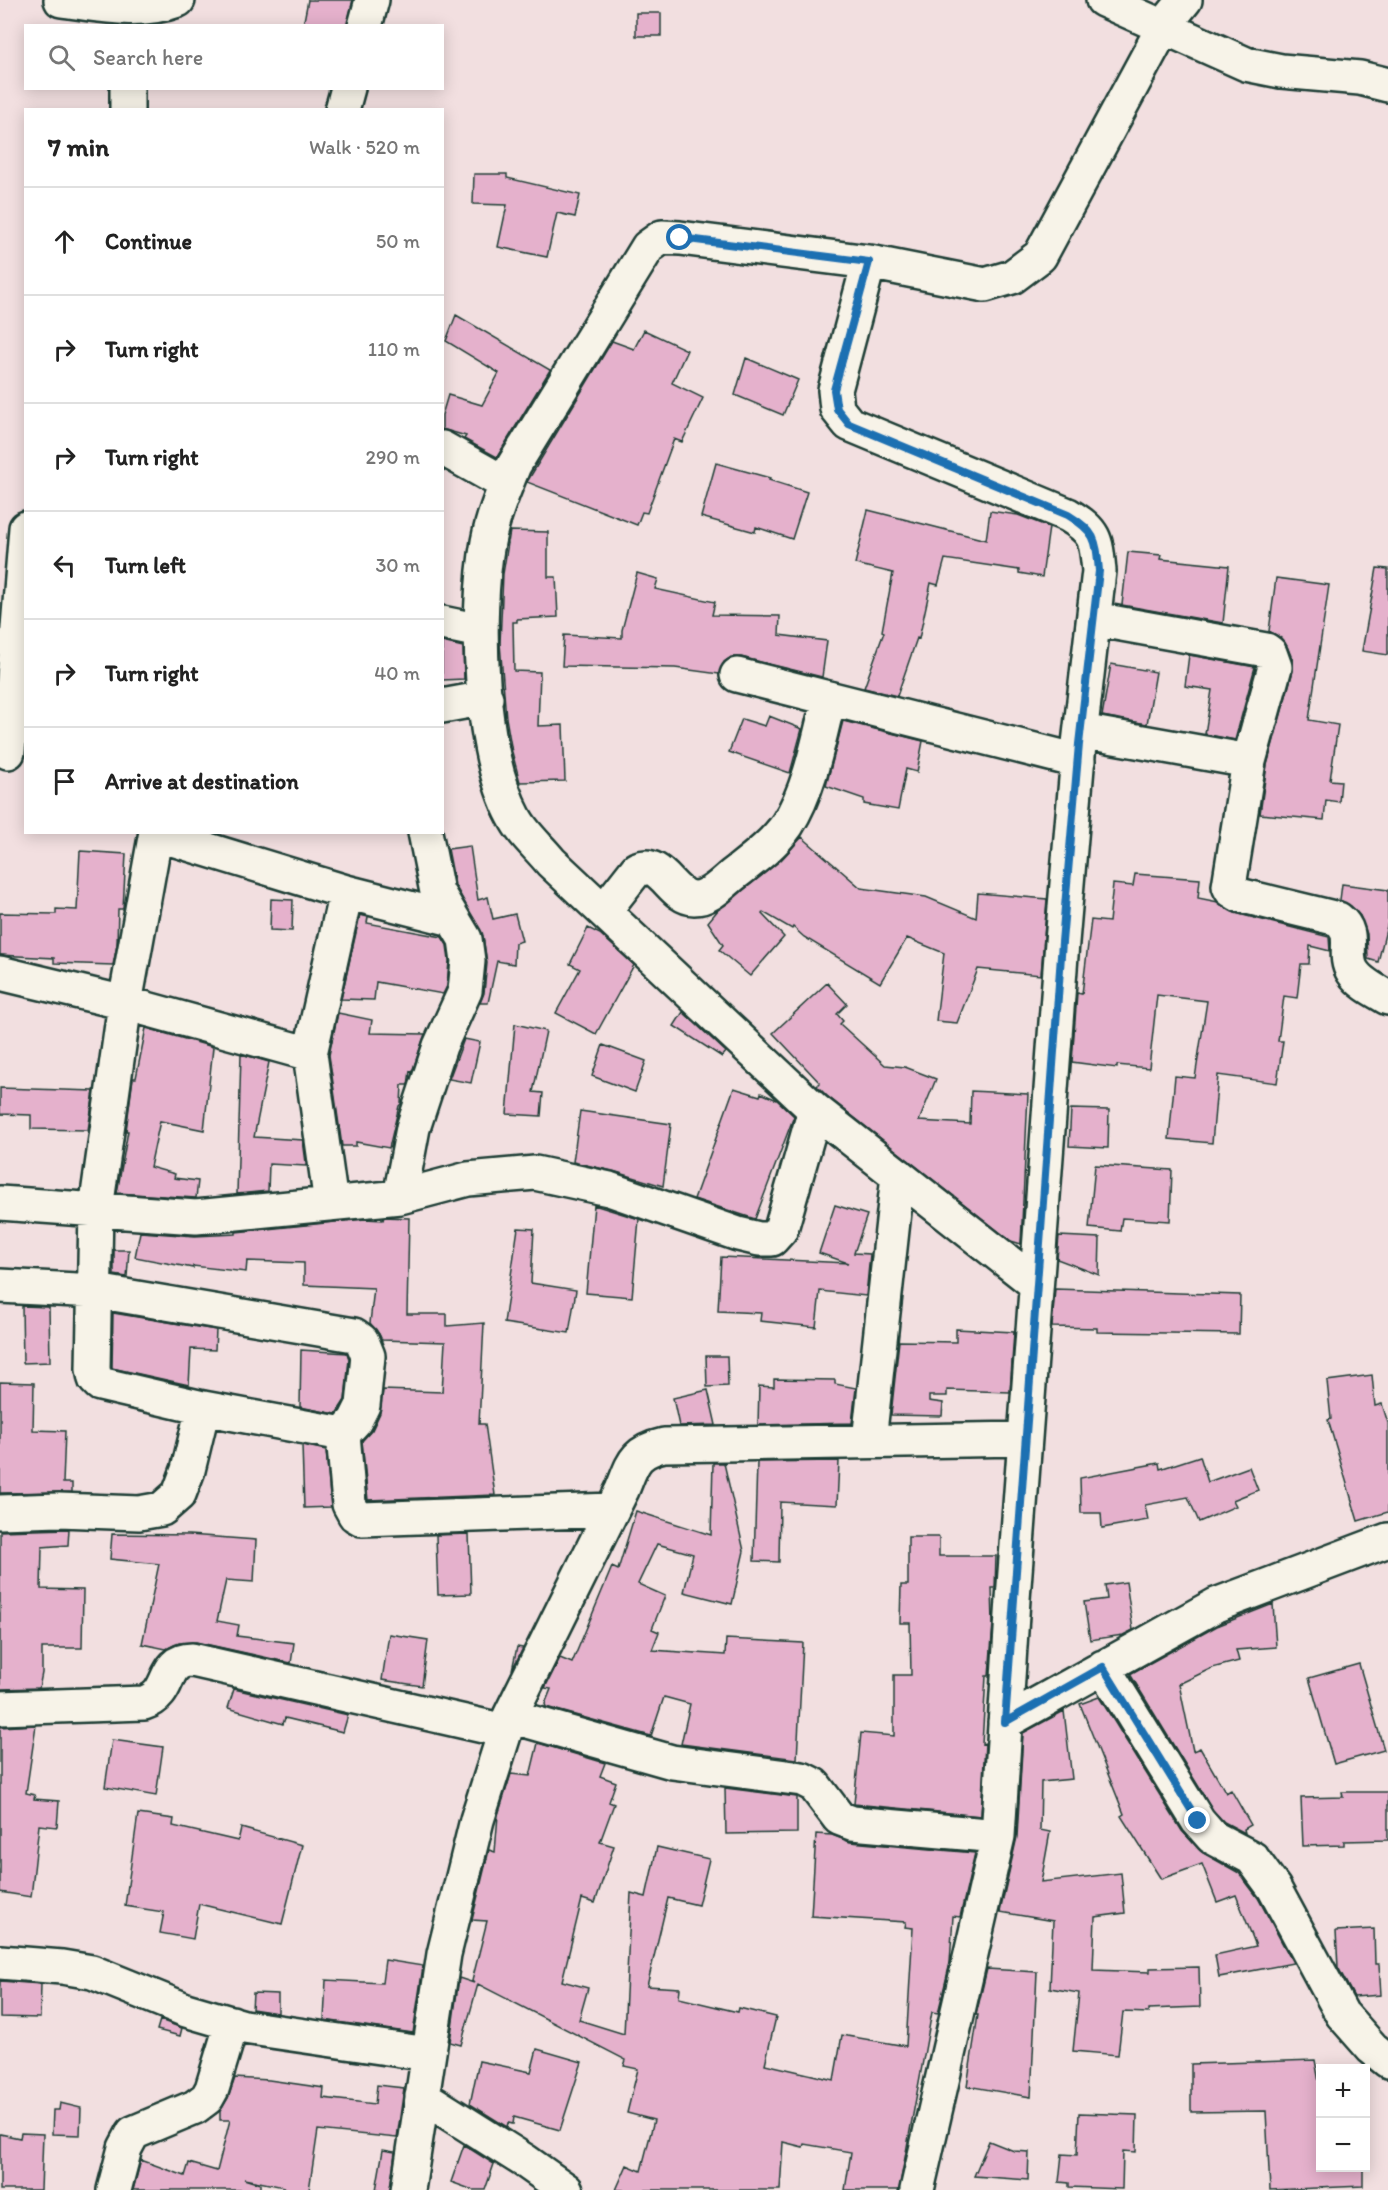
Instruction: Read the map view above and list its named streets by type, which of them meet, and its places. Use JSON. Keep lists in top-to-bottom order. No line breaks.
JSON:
{"page":{"search":"Search here","heading":["7 min","Walk · 520 m"],"list":[["Continue","50 m"],["Turn right","110 m"],["Turn right","290 m"],["Turn left","30 m"],["Turn right","40 m"],"Arrive at destination"],"map_buttons":["+","−"]}}
